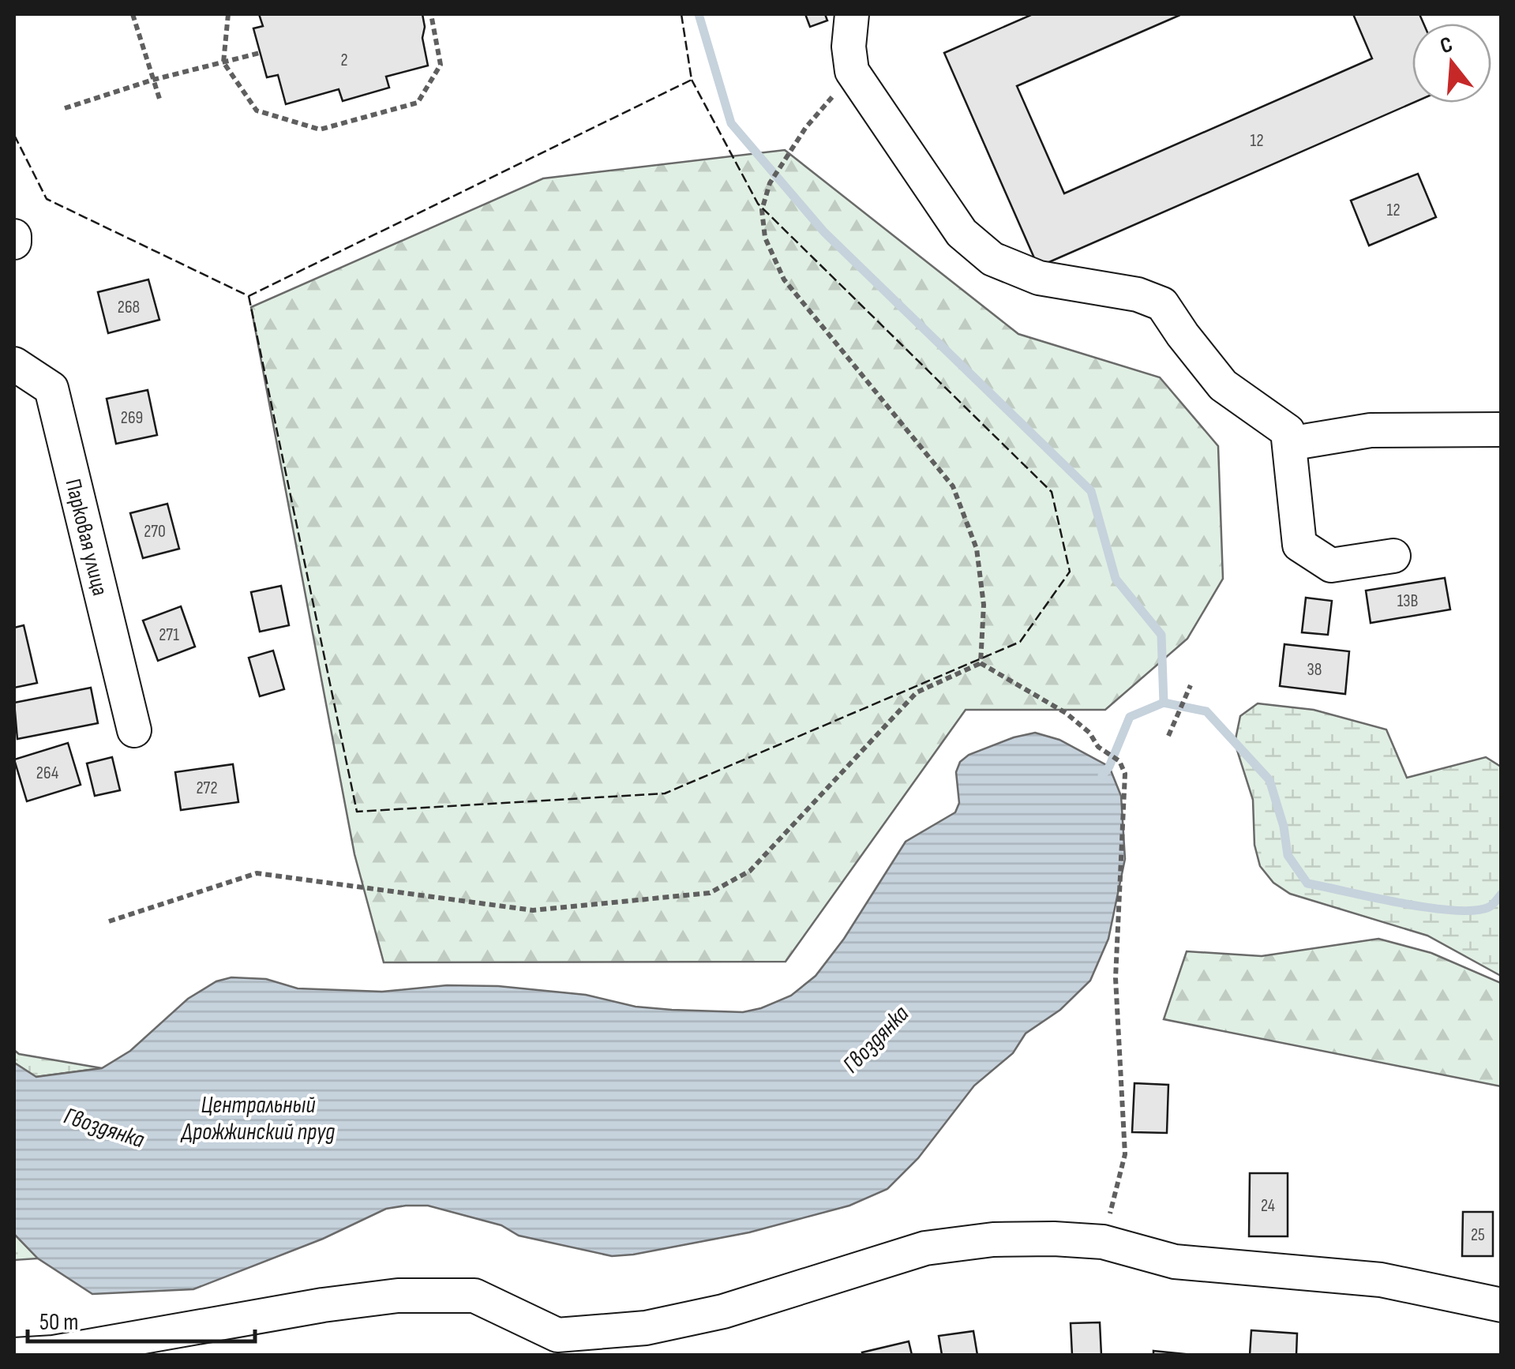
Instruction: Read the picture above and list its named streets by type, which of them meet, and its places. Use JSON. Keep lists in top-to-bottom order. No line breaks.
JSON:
{"streets":{"street":["Парковая улица"]},"water":["Гвоздянка","Центральный Дрожжинский пруд"],"house_numbers":["2","12","12","268","269","270","13В","271","38","264","272","24","25"],"scale_bar":"50 m","north":"top"}
